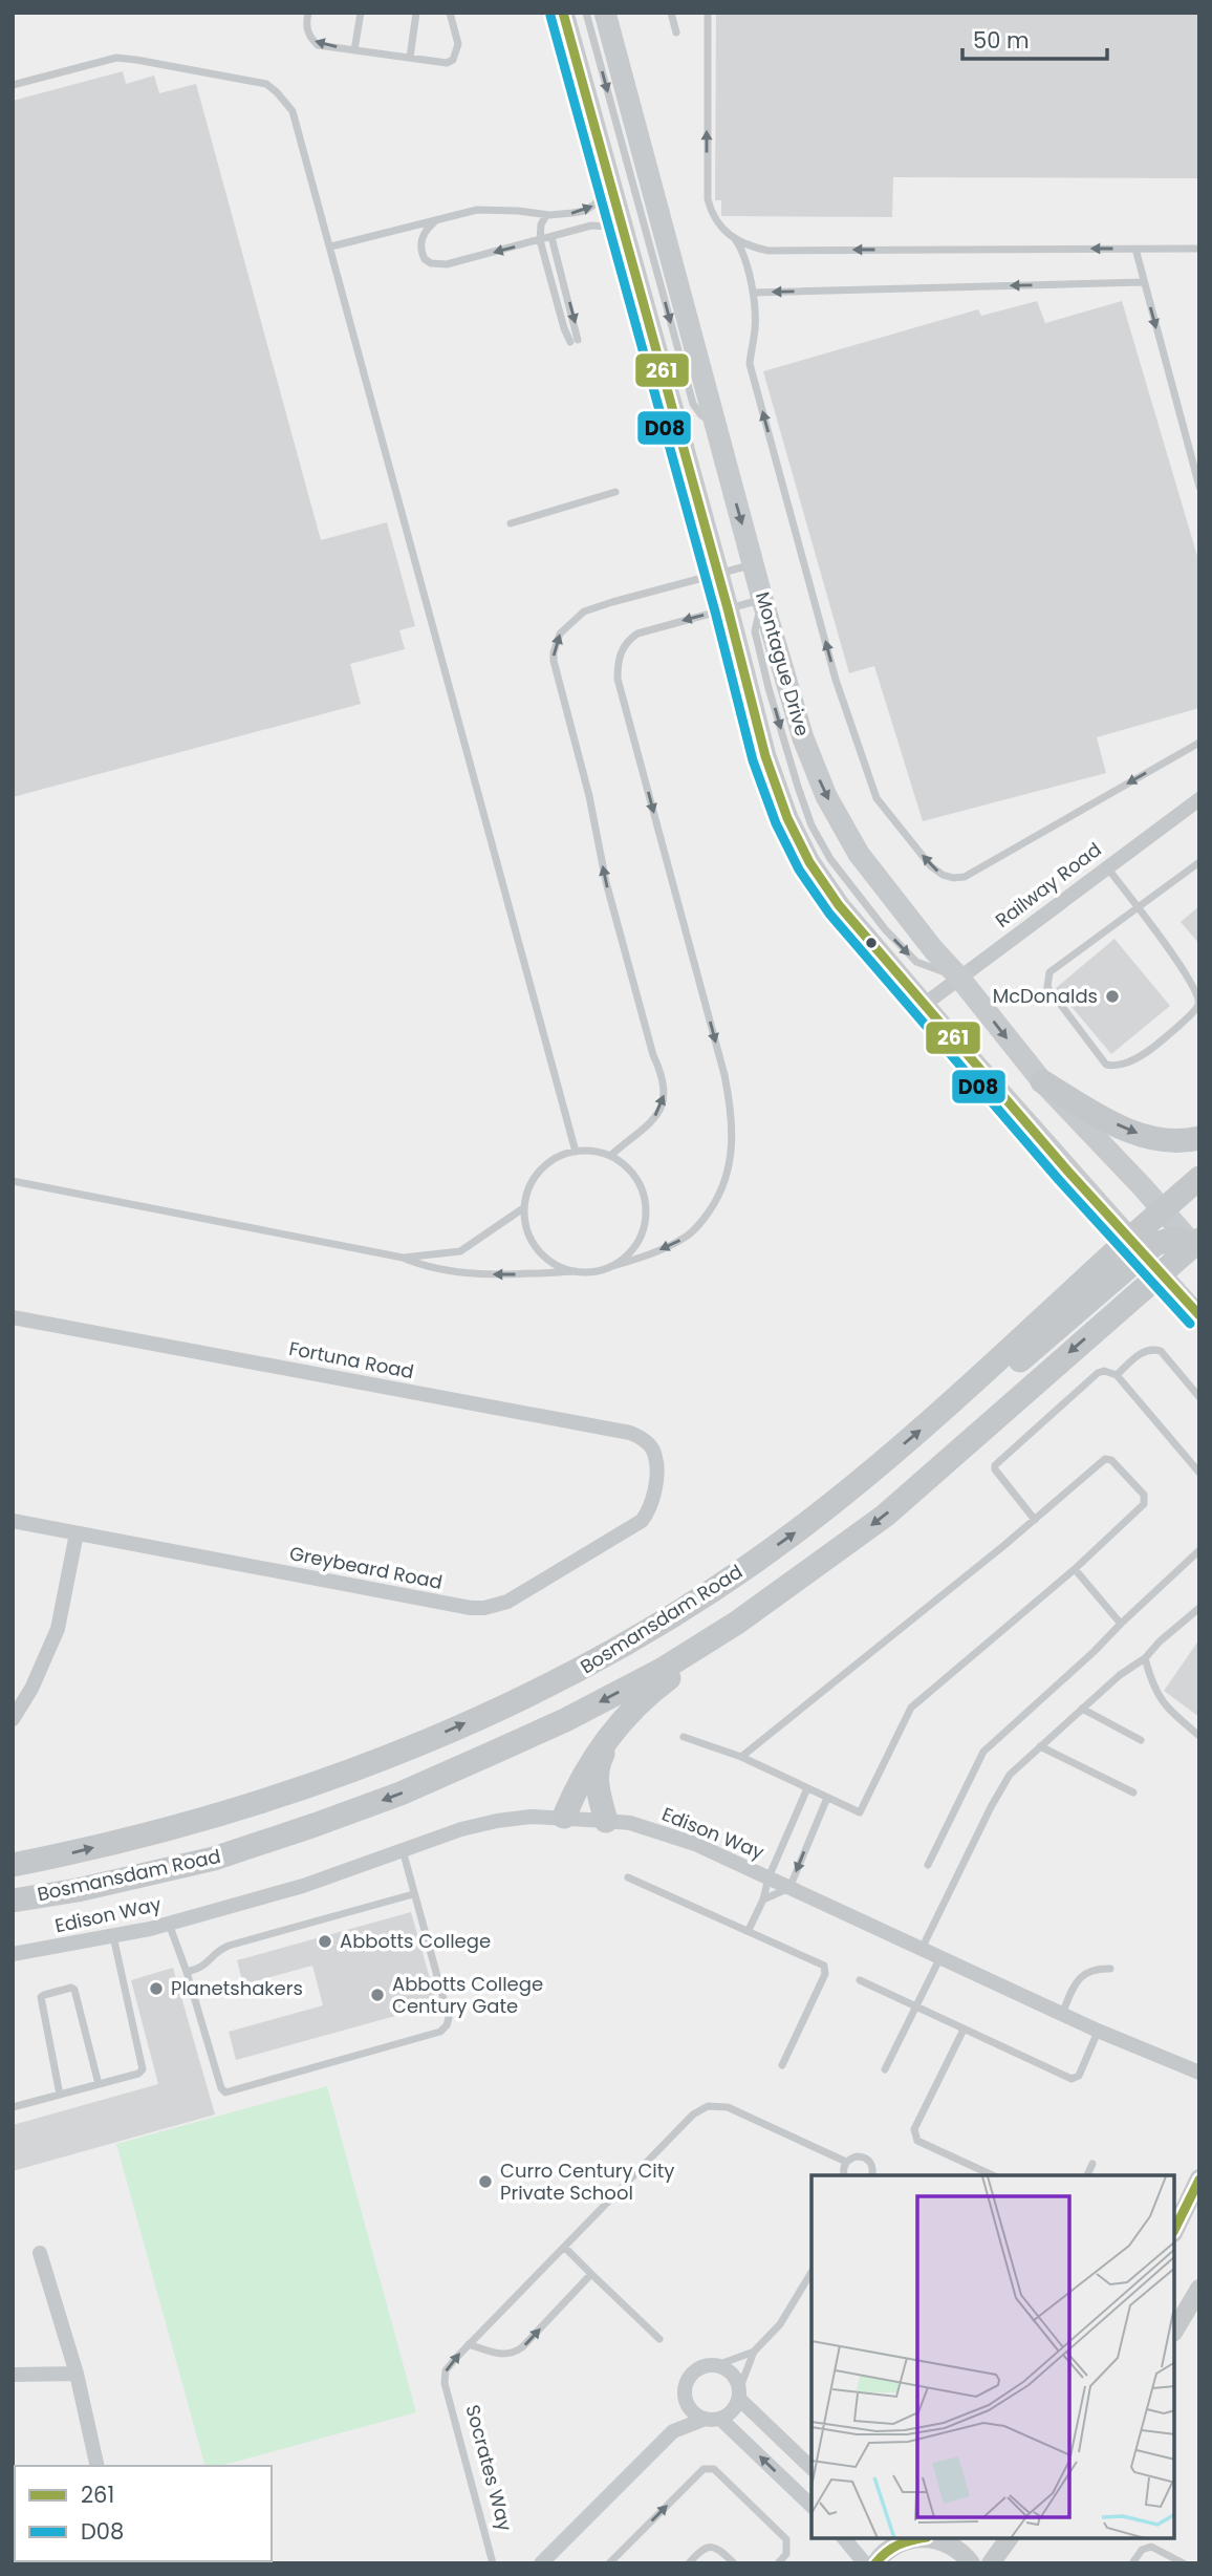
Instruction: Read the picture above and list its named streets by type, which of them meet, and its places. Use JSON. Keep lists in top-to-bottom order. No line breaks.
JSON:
{"streets":{"main road":["Montague Drive","Bosmansdam Road"],"street":["Railway Road","Fortuna Road","Greybeard Road","Edison Way"],"lane":["Socrates Way"]},"crossings":[["Montague Drive","Railway Road"],["Montague Drive","Bosmansdam Road"],["Fortuna Road","Greybeard Road"]],"one_way":["Socrates Way"],"places":["McDonalds","Abbotts College","Planetshakers","Abbotts College Century Gate","Curro Century City Private School"],"lines":["transit line 261","transit line D08"],"legend":["261","D08"],"scale_bar":"50 m"}
